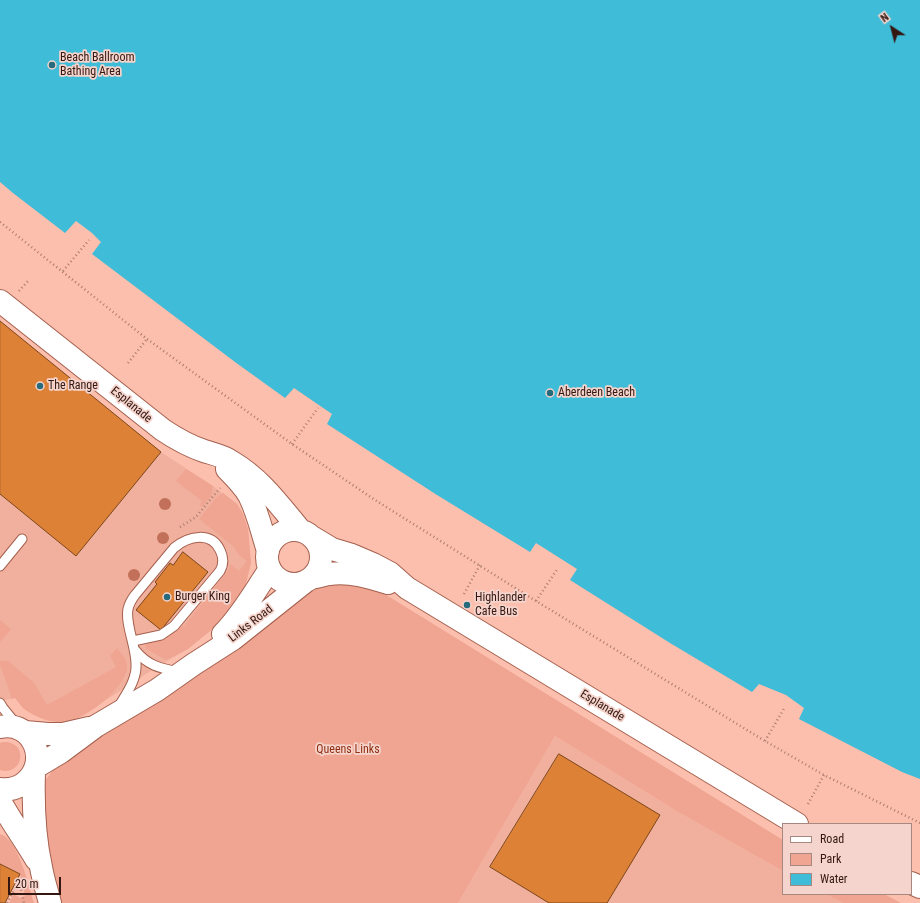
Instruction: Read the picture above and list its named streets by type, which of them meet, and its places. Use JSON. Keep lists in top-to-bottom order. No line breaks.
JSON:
{"streets":{"street":["Esplanade","Links Road"]},"crossings":[["Esplanade","Links Road"]],"parks":["Queens Links"],"places":["Beach Ballroom Bathing Area","The Range","Aberdeen Beach","Burger King","Highlander Cafe Bus"],"legend":["Road","Park","Water"],"scale_bar":"20 m","north":"top left"}
